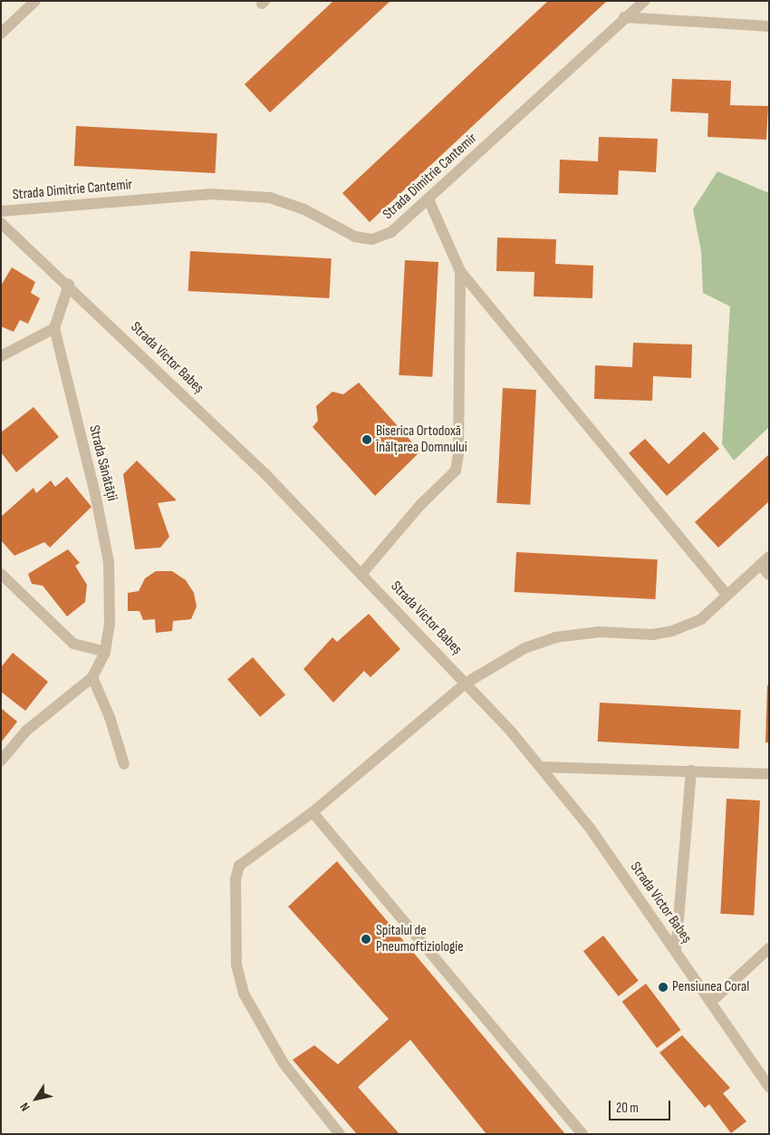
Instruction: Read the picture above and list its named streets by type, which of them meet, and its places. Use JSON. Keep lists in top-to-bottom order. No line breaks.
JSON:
{"streets":{"street":["Strada Dimitrie Cantemir","Strada Victor Babeș","Strada Sănătății"]},"places":["Biserica Ortodoxă Înălțarea Domnului","Spitalul de Pneumoftiziologie","Pensiunea Coral"],"scale_bar":"20 m","north":"bottom left"}
